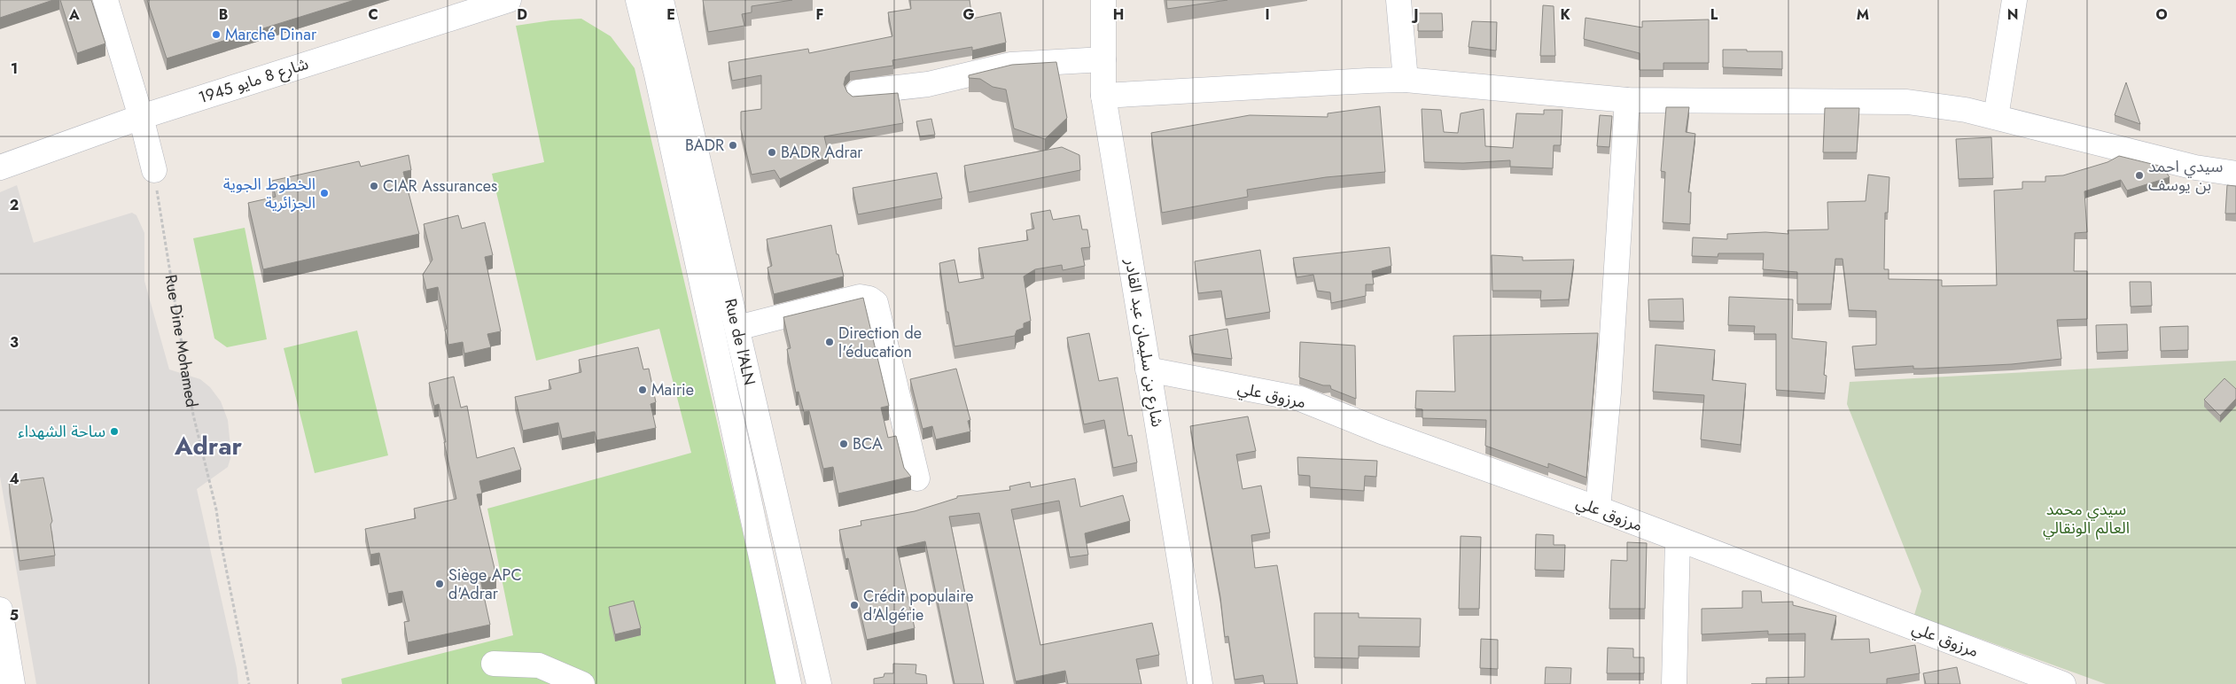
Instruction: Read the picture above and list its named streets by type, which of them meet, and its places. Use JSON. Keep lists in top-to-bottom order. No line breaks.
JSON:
{"streets":{"street":["شارع 8 مايو 1945","Rue de l'ALN","شارع بن سليمان عبد القادر","مرزوق علي"],"path":["Rue Dine Mohamed"]},"crossings":[["شارع بن سليمان عبد القادر","مرزوق علي"]],"districts":["Adrar"],"parks":["سيدي محمد العالم الونقالي"],"places":["Marché Dinar","BADR","BADR Adrar","سيدي احمد بن يوسف","CIAR Assurances","الخطوط الجوية الجزائرية","Direction de l'éducation","Mairie","ساحة الشهداء","BCA","Siège APC d'Adrar","Crédit populaire d'Algérie"],"grid":{"columns":["A","B","C","D","E","F","G","H","I","J","K","L","M","N","O"],"rows":["1","2","3","4","5"]}}
